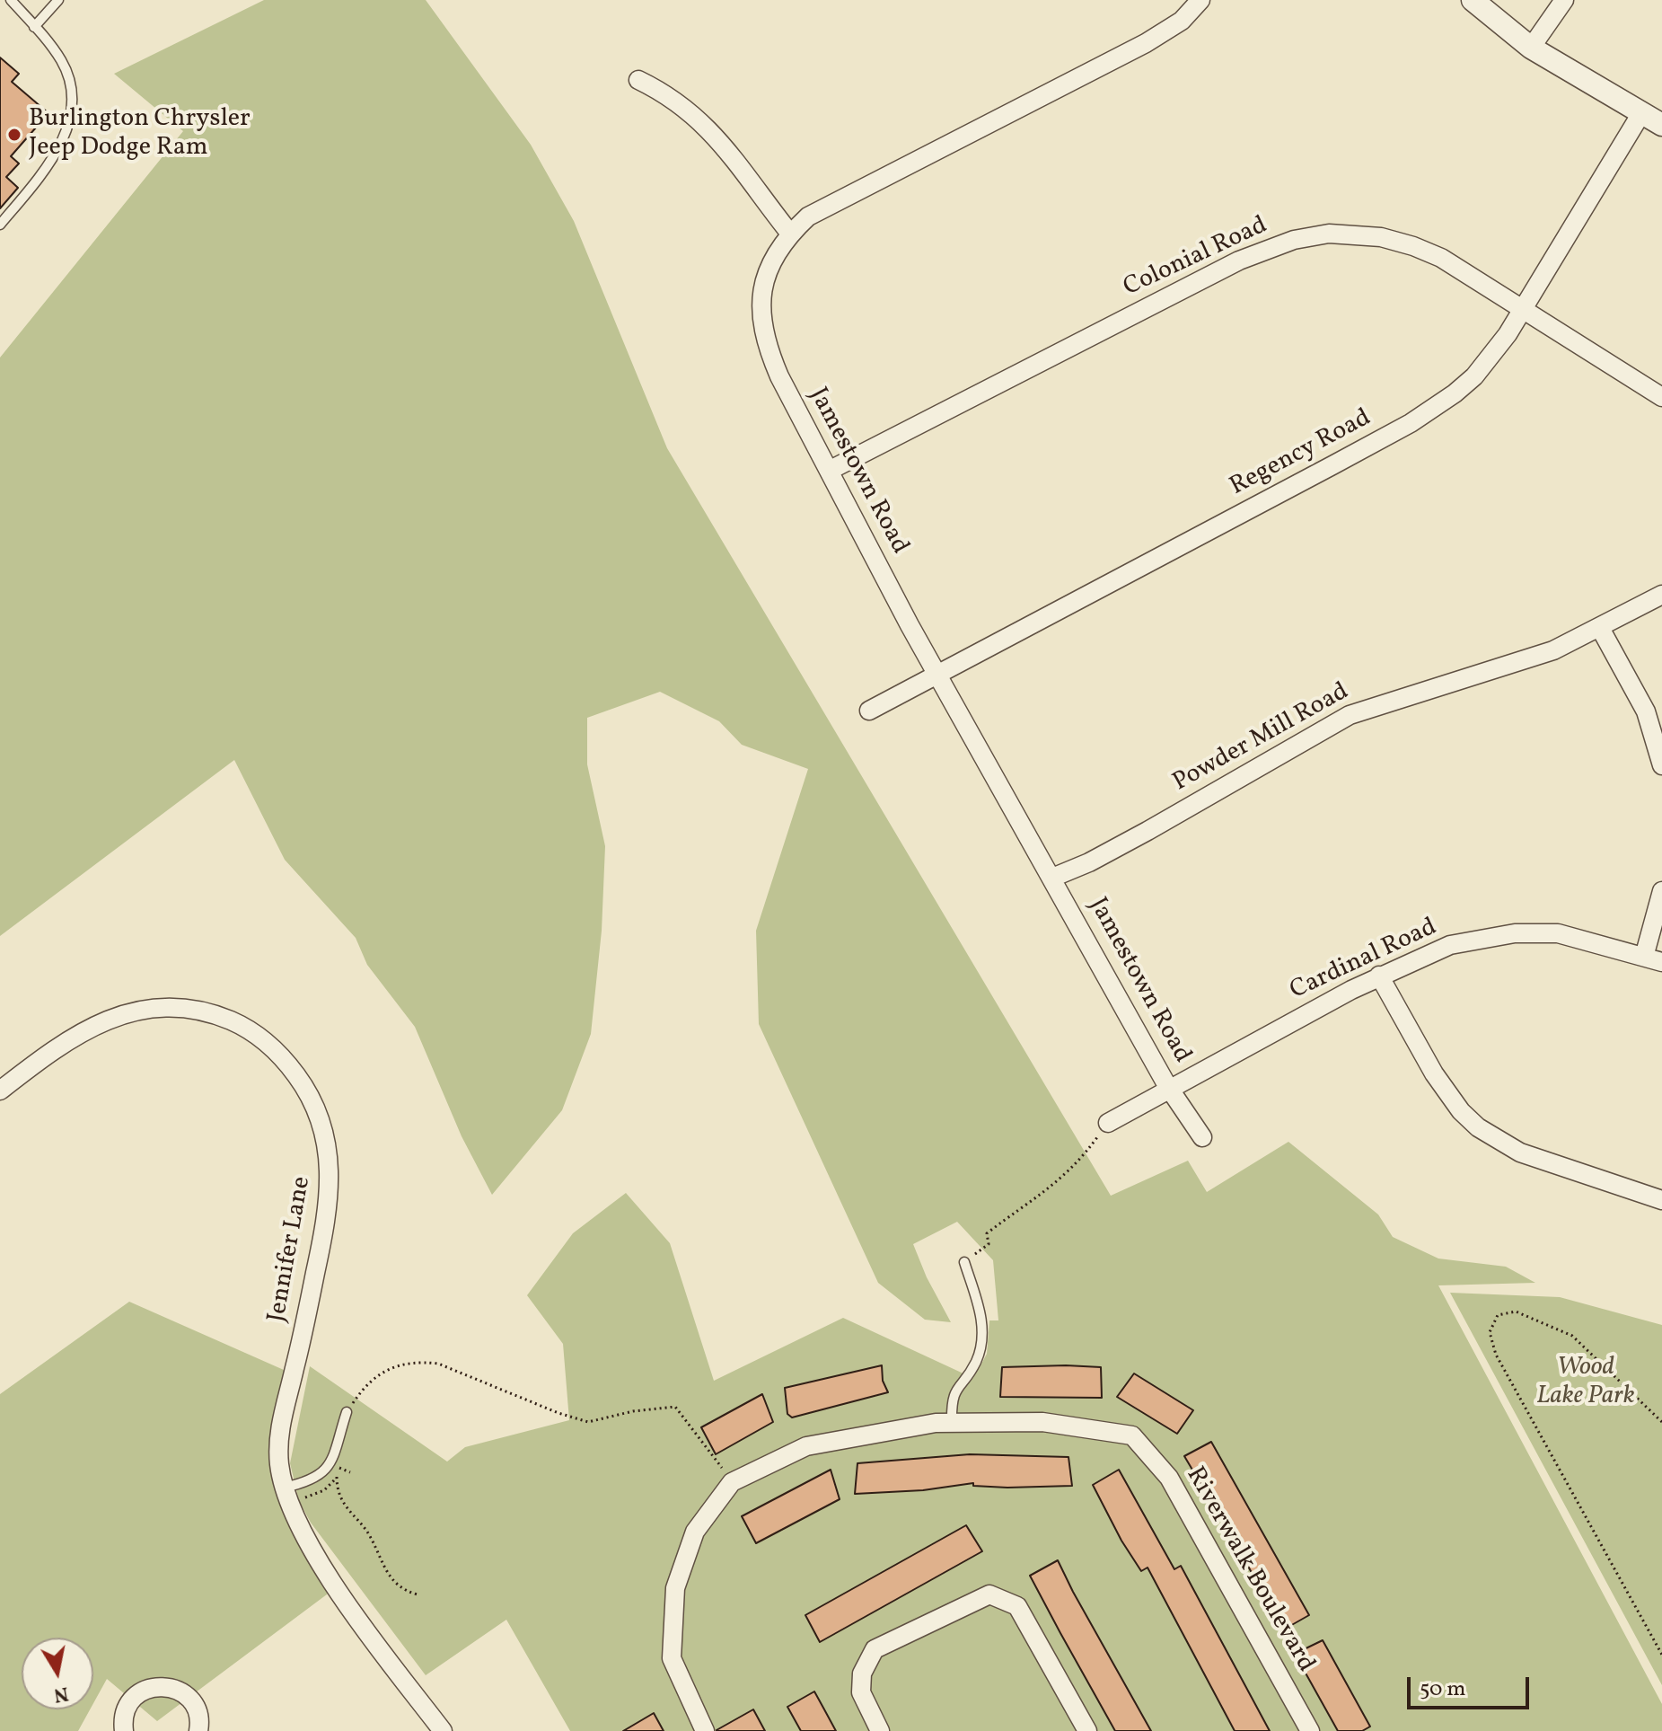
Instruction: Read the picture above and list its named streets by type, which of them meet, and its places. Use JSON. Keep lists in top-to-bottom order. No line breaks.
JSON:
{"streets":{"street":["Colonial Road","Regency Road","Jamestown Road","Powder Mill Road","Cardinal Road","Jennifer Lane","Riverwalk Boulevard"]},"crossings":[["Colonial Road","Regency Road"],["Colonial Road","Jamestown Road"],["Regency Road","Jamestown Road"],["Jamestown Road","Powder Mill Road"],["Jamestown Road","Cardinal Road"]],"parks":["Wood Lake Park"],"places":["Burlington Chrysler Jeep Dodge Ram"],"scale_bar":"50 m","north":"bottom"}
